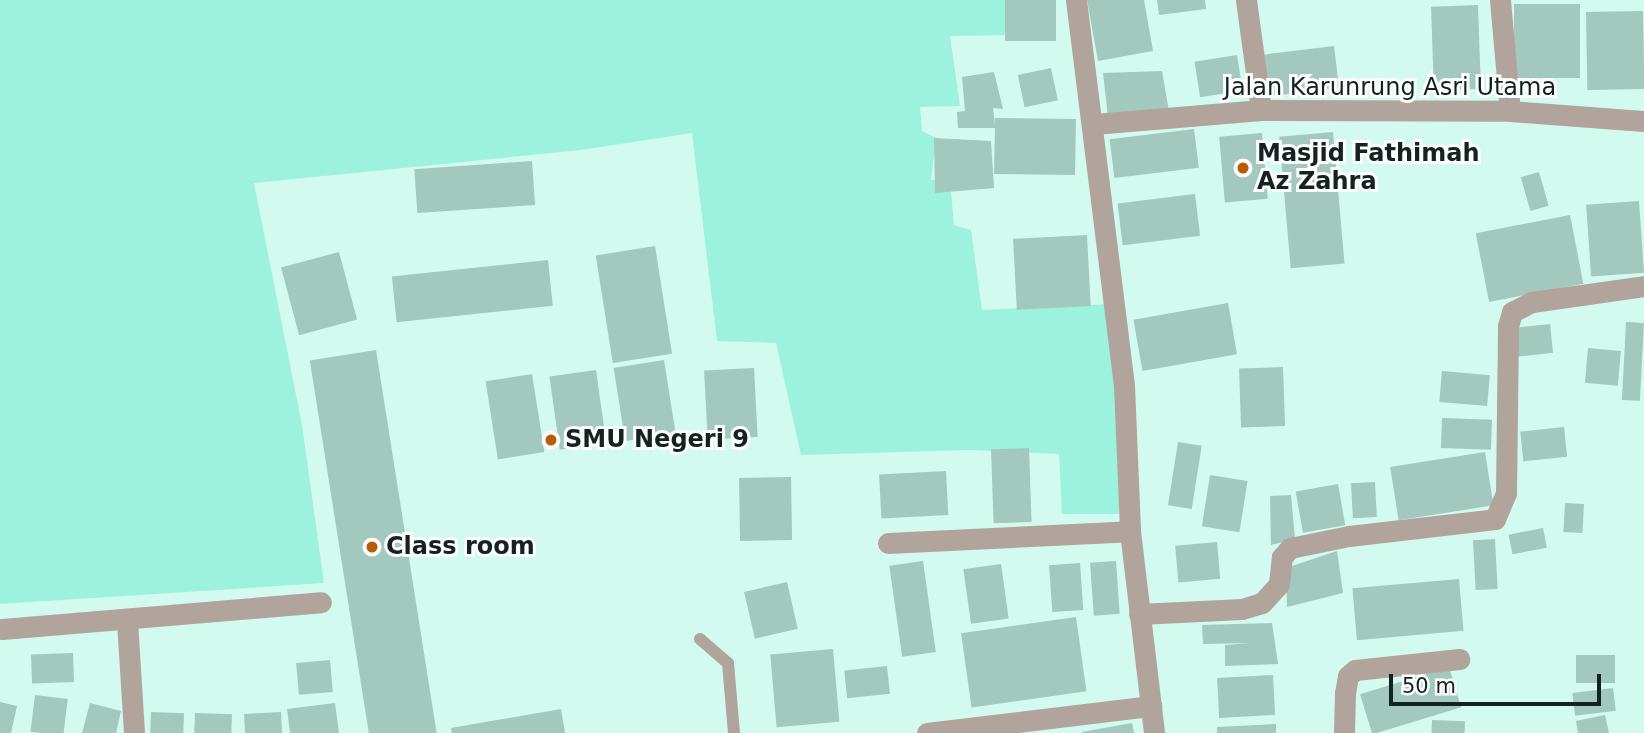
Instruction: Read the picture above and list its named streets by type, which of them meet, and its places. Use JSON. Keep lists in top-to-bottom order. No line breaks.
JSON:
{"streets":{"street":["Jalan Karunrung Asri Utama"]},"places":["Masjid Fathimah Az Zahra","SMU Negeri 9","Class room"],"scale_bar":"50 m"}
